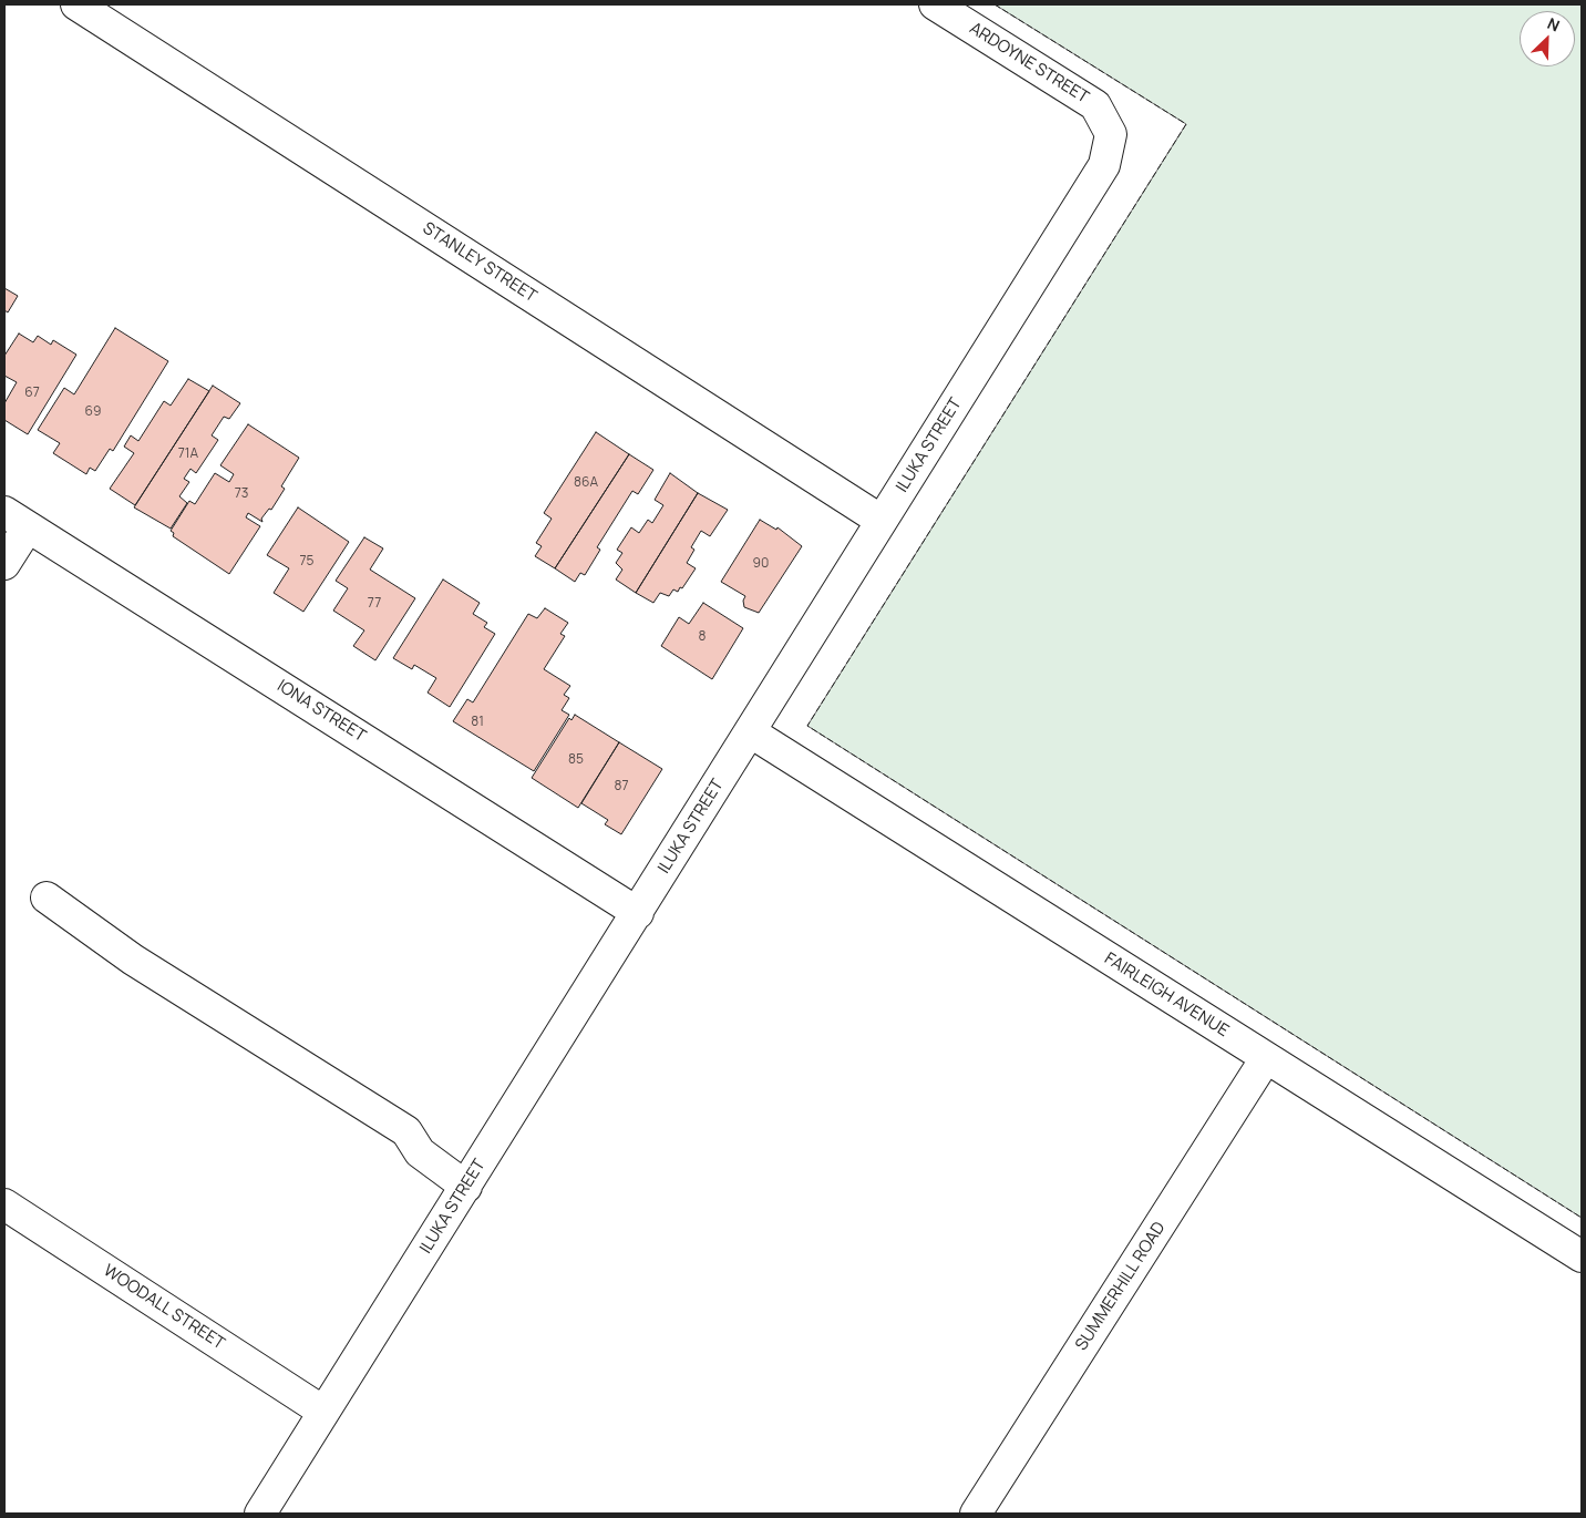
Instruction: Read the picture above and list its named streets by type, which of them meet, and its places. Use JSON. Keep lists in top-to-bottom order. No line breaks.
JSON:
{"streets":{"street":["ARDOYNE STREET","STANLEY STREET","ILUKA STREET","IONA STREET","FAIRLEIGH AVENUE","SUMMERHILL ROAD","WOODALL STREET"]},"crossings":[["ARDOYNE STREET","ILUKA STREET"],["STANLEY STREET","ILUKA STREET"],["ILUKA STREET","IONA STREET"],["ILUKA STREET","FAIRLEIGH AVENUE"],["ILUKA STREET","WOODALL STREET"],["FAIRLEIGH AVENUE","SUMMERHILL ROAD"]],"house_numbers":["67","69","71A","86A","73","75","90","77","8","81","85","87"],"north":"top right"}
